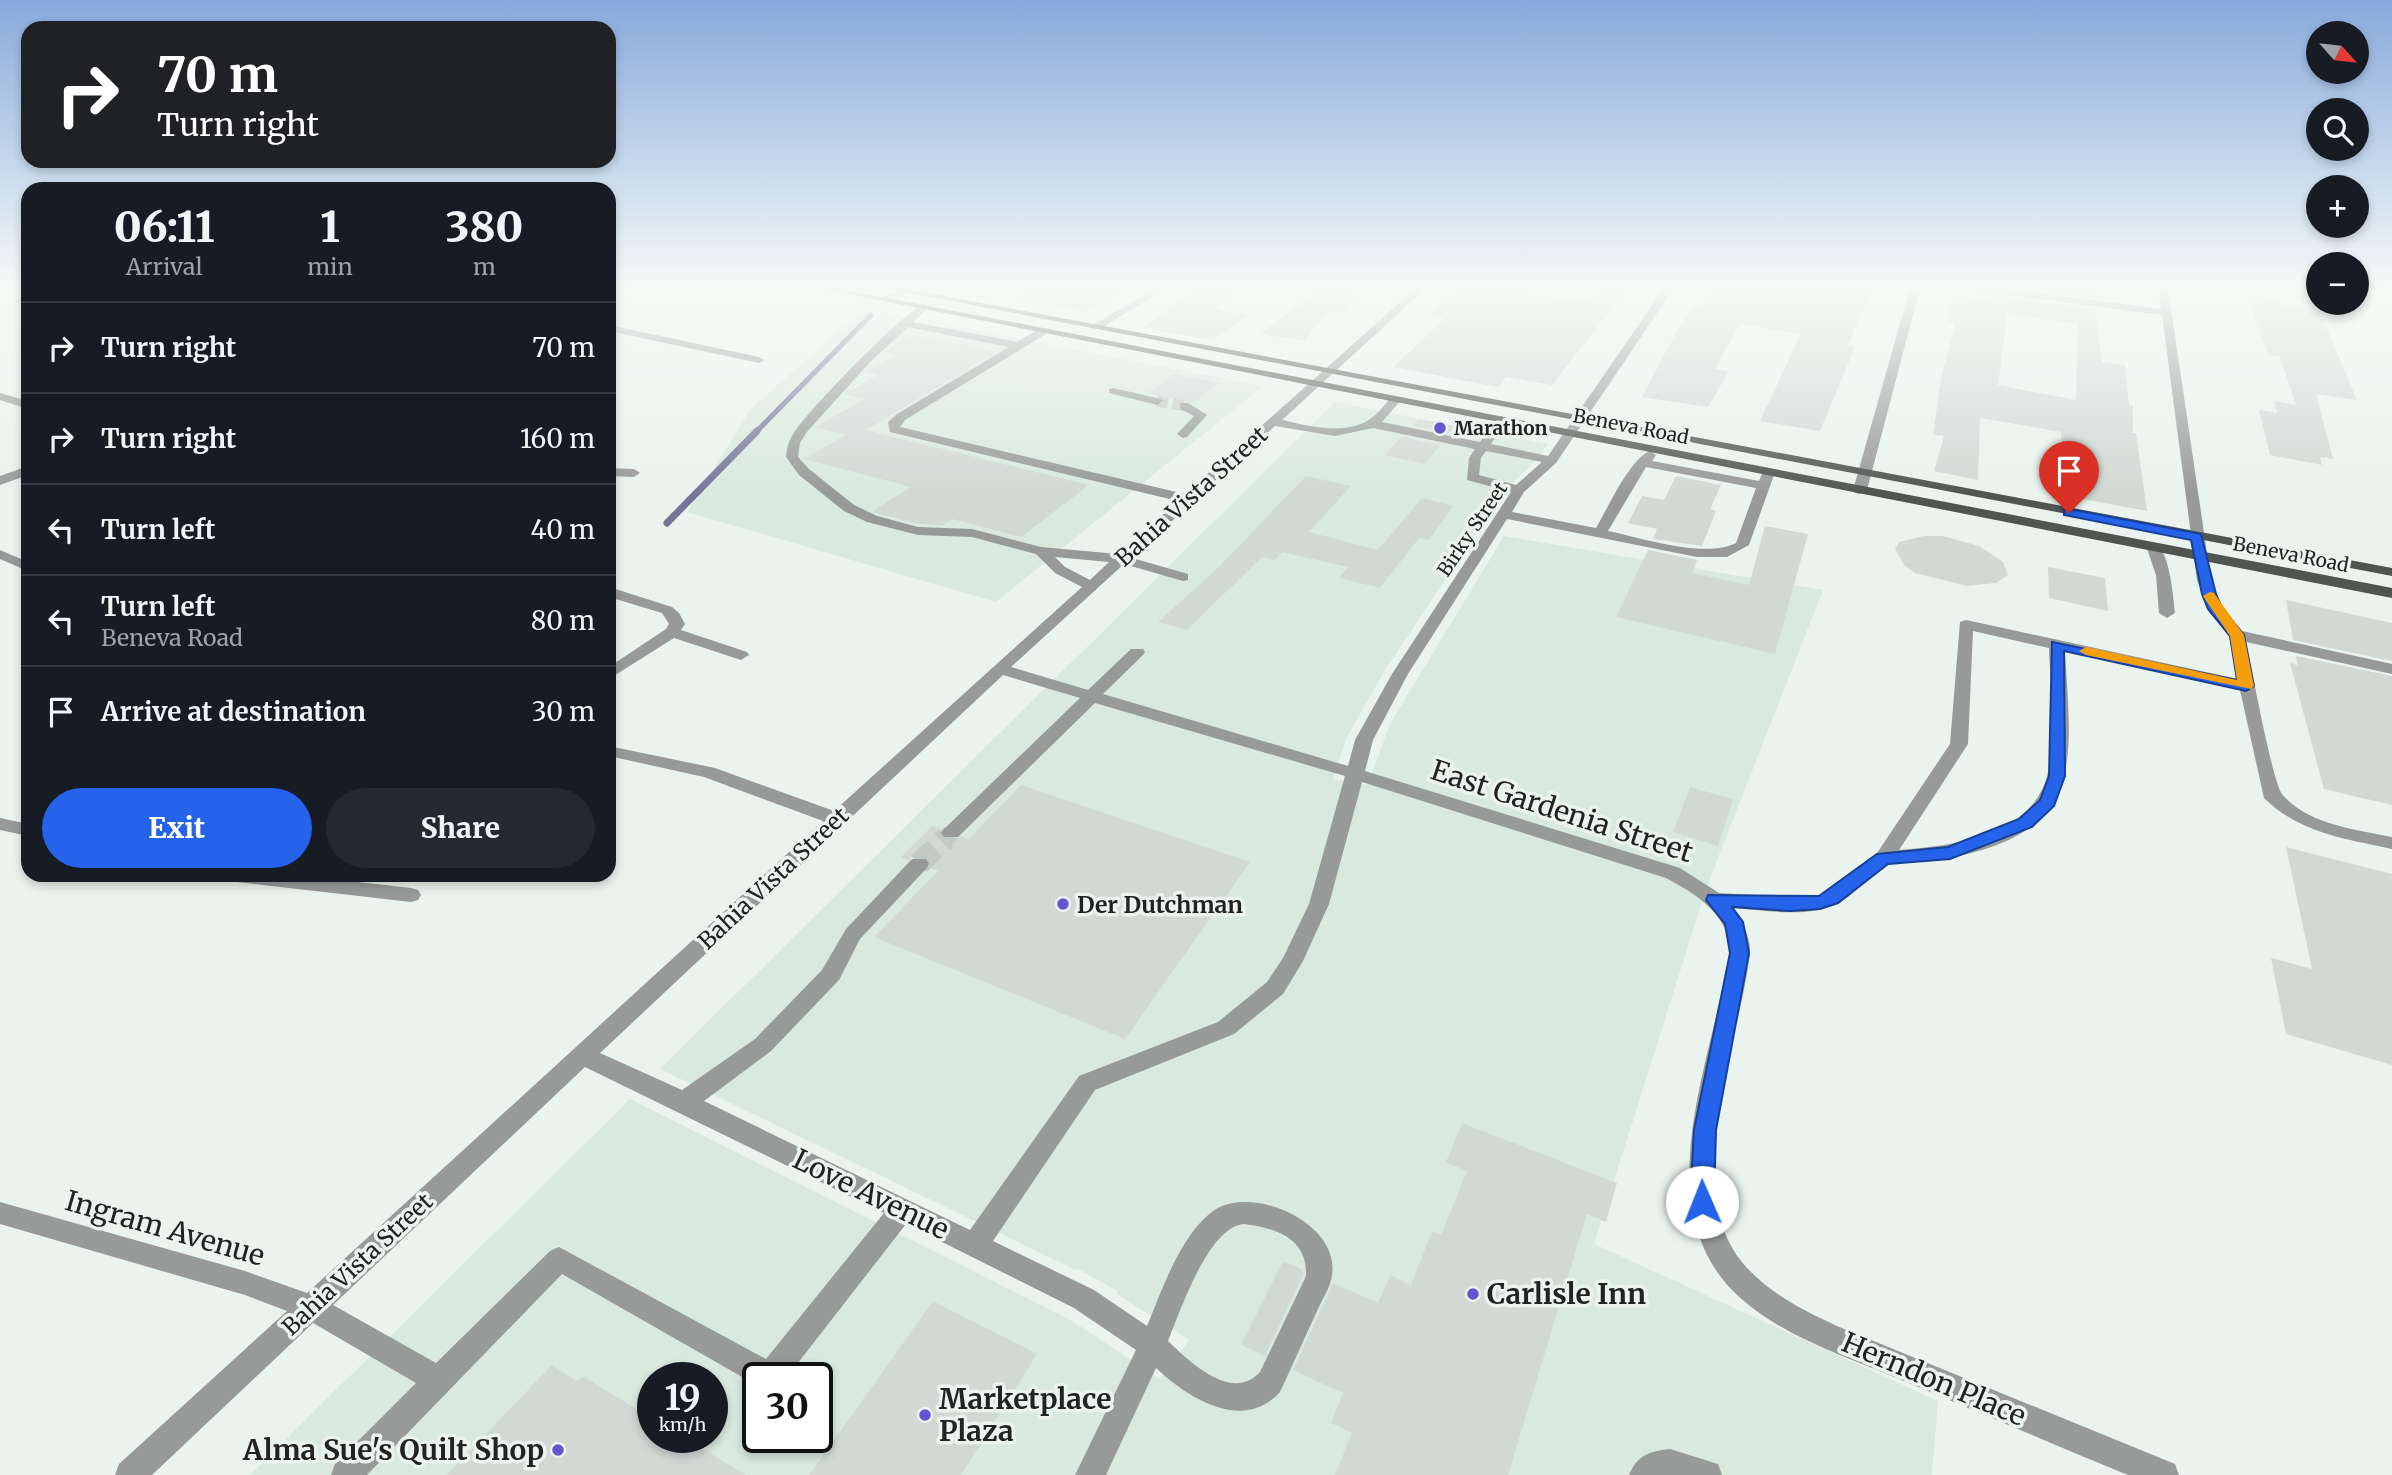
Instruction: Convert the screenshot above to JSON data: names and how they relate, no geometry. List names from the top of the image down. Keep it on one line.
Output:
{"streets":{"main road":["Beneva Road"],"street":["Bahia Vista Street","Birky Street","East Gardenia Street","Love Avenue","Ingram Avenue","Herndon Place"]},"crossings":[["Beneva Road","Bahia Vista Street"],["Beneva Road","Birky Street"],["Bahia Vista Street","East Gardenia Street"],["Bahia Vista Street","Love Avenue"],["Bahia Vista Street","Ingram Avenue"],["Birky Street","East Gardenia Street"],["Birky Street","Love Avenue"],["East Gardenia Street","Herndon Place"]],"places":["Marathon","Der Dutchman","Carlisle Inn","Marketplace Plaza","Alma Sue's Quilt Shop"],"north":"bottom right","page":{"map_buttons":["+","−"],"turn":["70 m","Turn right"],"eta":["06:11","Arrival","1","min","380","m"],"list":[{"name":"Turn right","value":"70 m"},{"name":"Turn right","value":"160 m"},{"name":"Turn left","value":"40 m"},{"name":"Turn left","note":"Beneva Road","value":"80 m"},{"name":"Arrive at destination","value":"30 m"}],"buttons":["Exit","Share"],"speed":"19 km/h","limit":"30"}}
